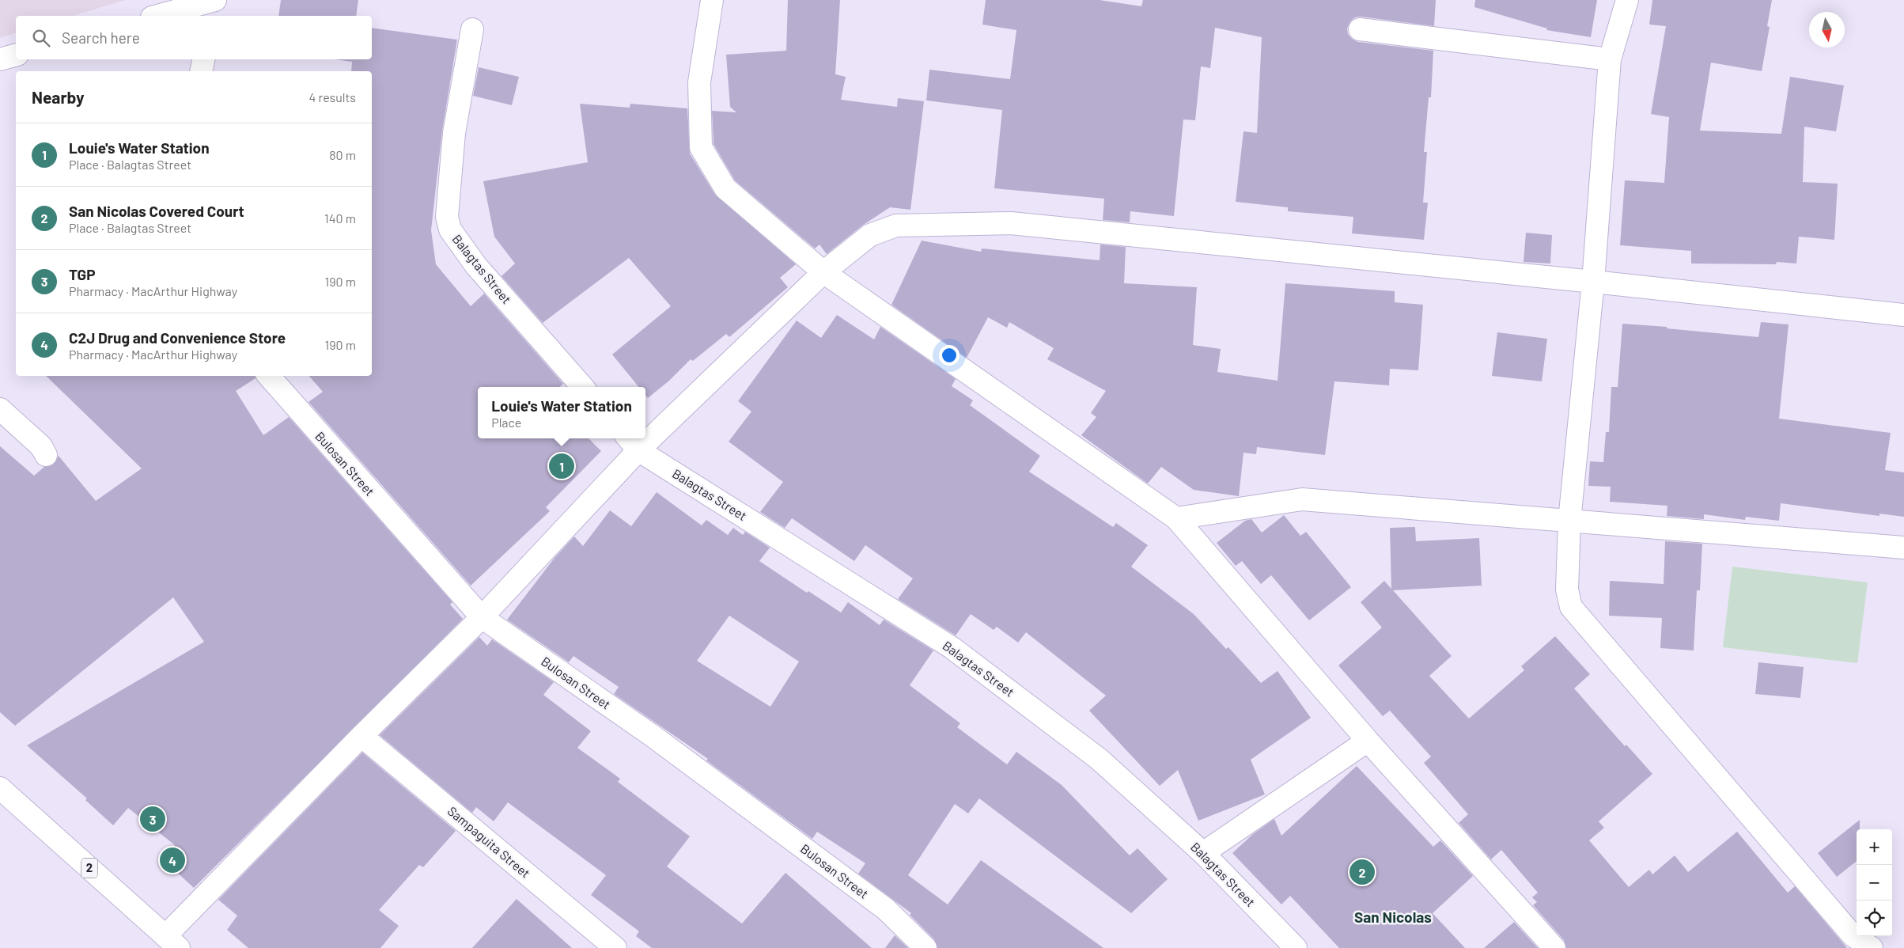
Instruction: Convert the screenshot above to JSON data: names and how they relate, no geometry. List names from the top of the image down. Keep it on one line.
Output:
{"streets":{"main road":["Balagtas Street","Bulosan Street","Sampaguita Street","2"]},"districts":["San Nicolas"],"north":"bottom","page":{"search":"Search here","heading":["Nearby","4 results"],"list":[{"mark":"1","name":"Louie's Water Station","note":"Place · Balagtas Street","value":"80 m"},{"mark":"2","name":"San Nicolas Covered Court","note":"Place · Balagtas Street","value":"140 m"},{"mark":"3","name":"TGP","note":"Pharmacy · MacArthur Highway","value":"190 m"},{"mark":"4","name":"C2J Drug and Convenience Store","note":"Pharmacy · MacArthur Highway","value":"190 m"}],"popup":["Louie's Water Station","Place"],"pins":["1","3","4","2"],"map_buttons":["+","−"]}}
